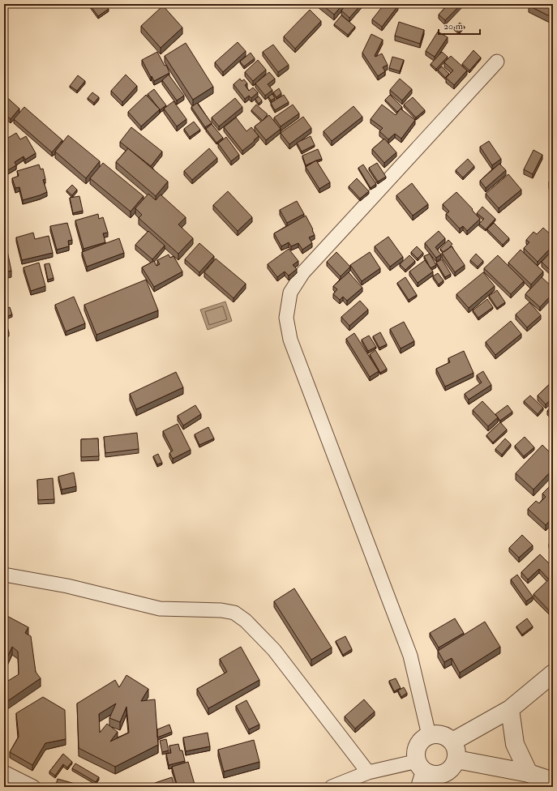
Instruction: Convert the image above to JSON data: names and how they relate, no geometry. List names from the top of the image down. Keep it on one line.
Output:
{"scale_bar":"20 m"}
